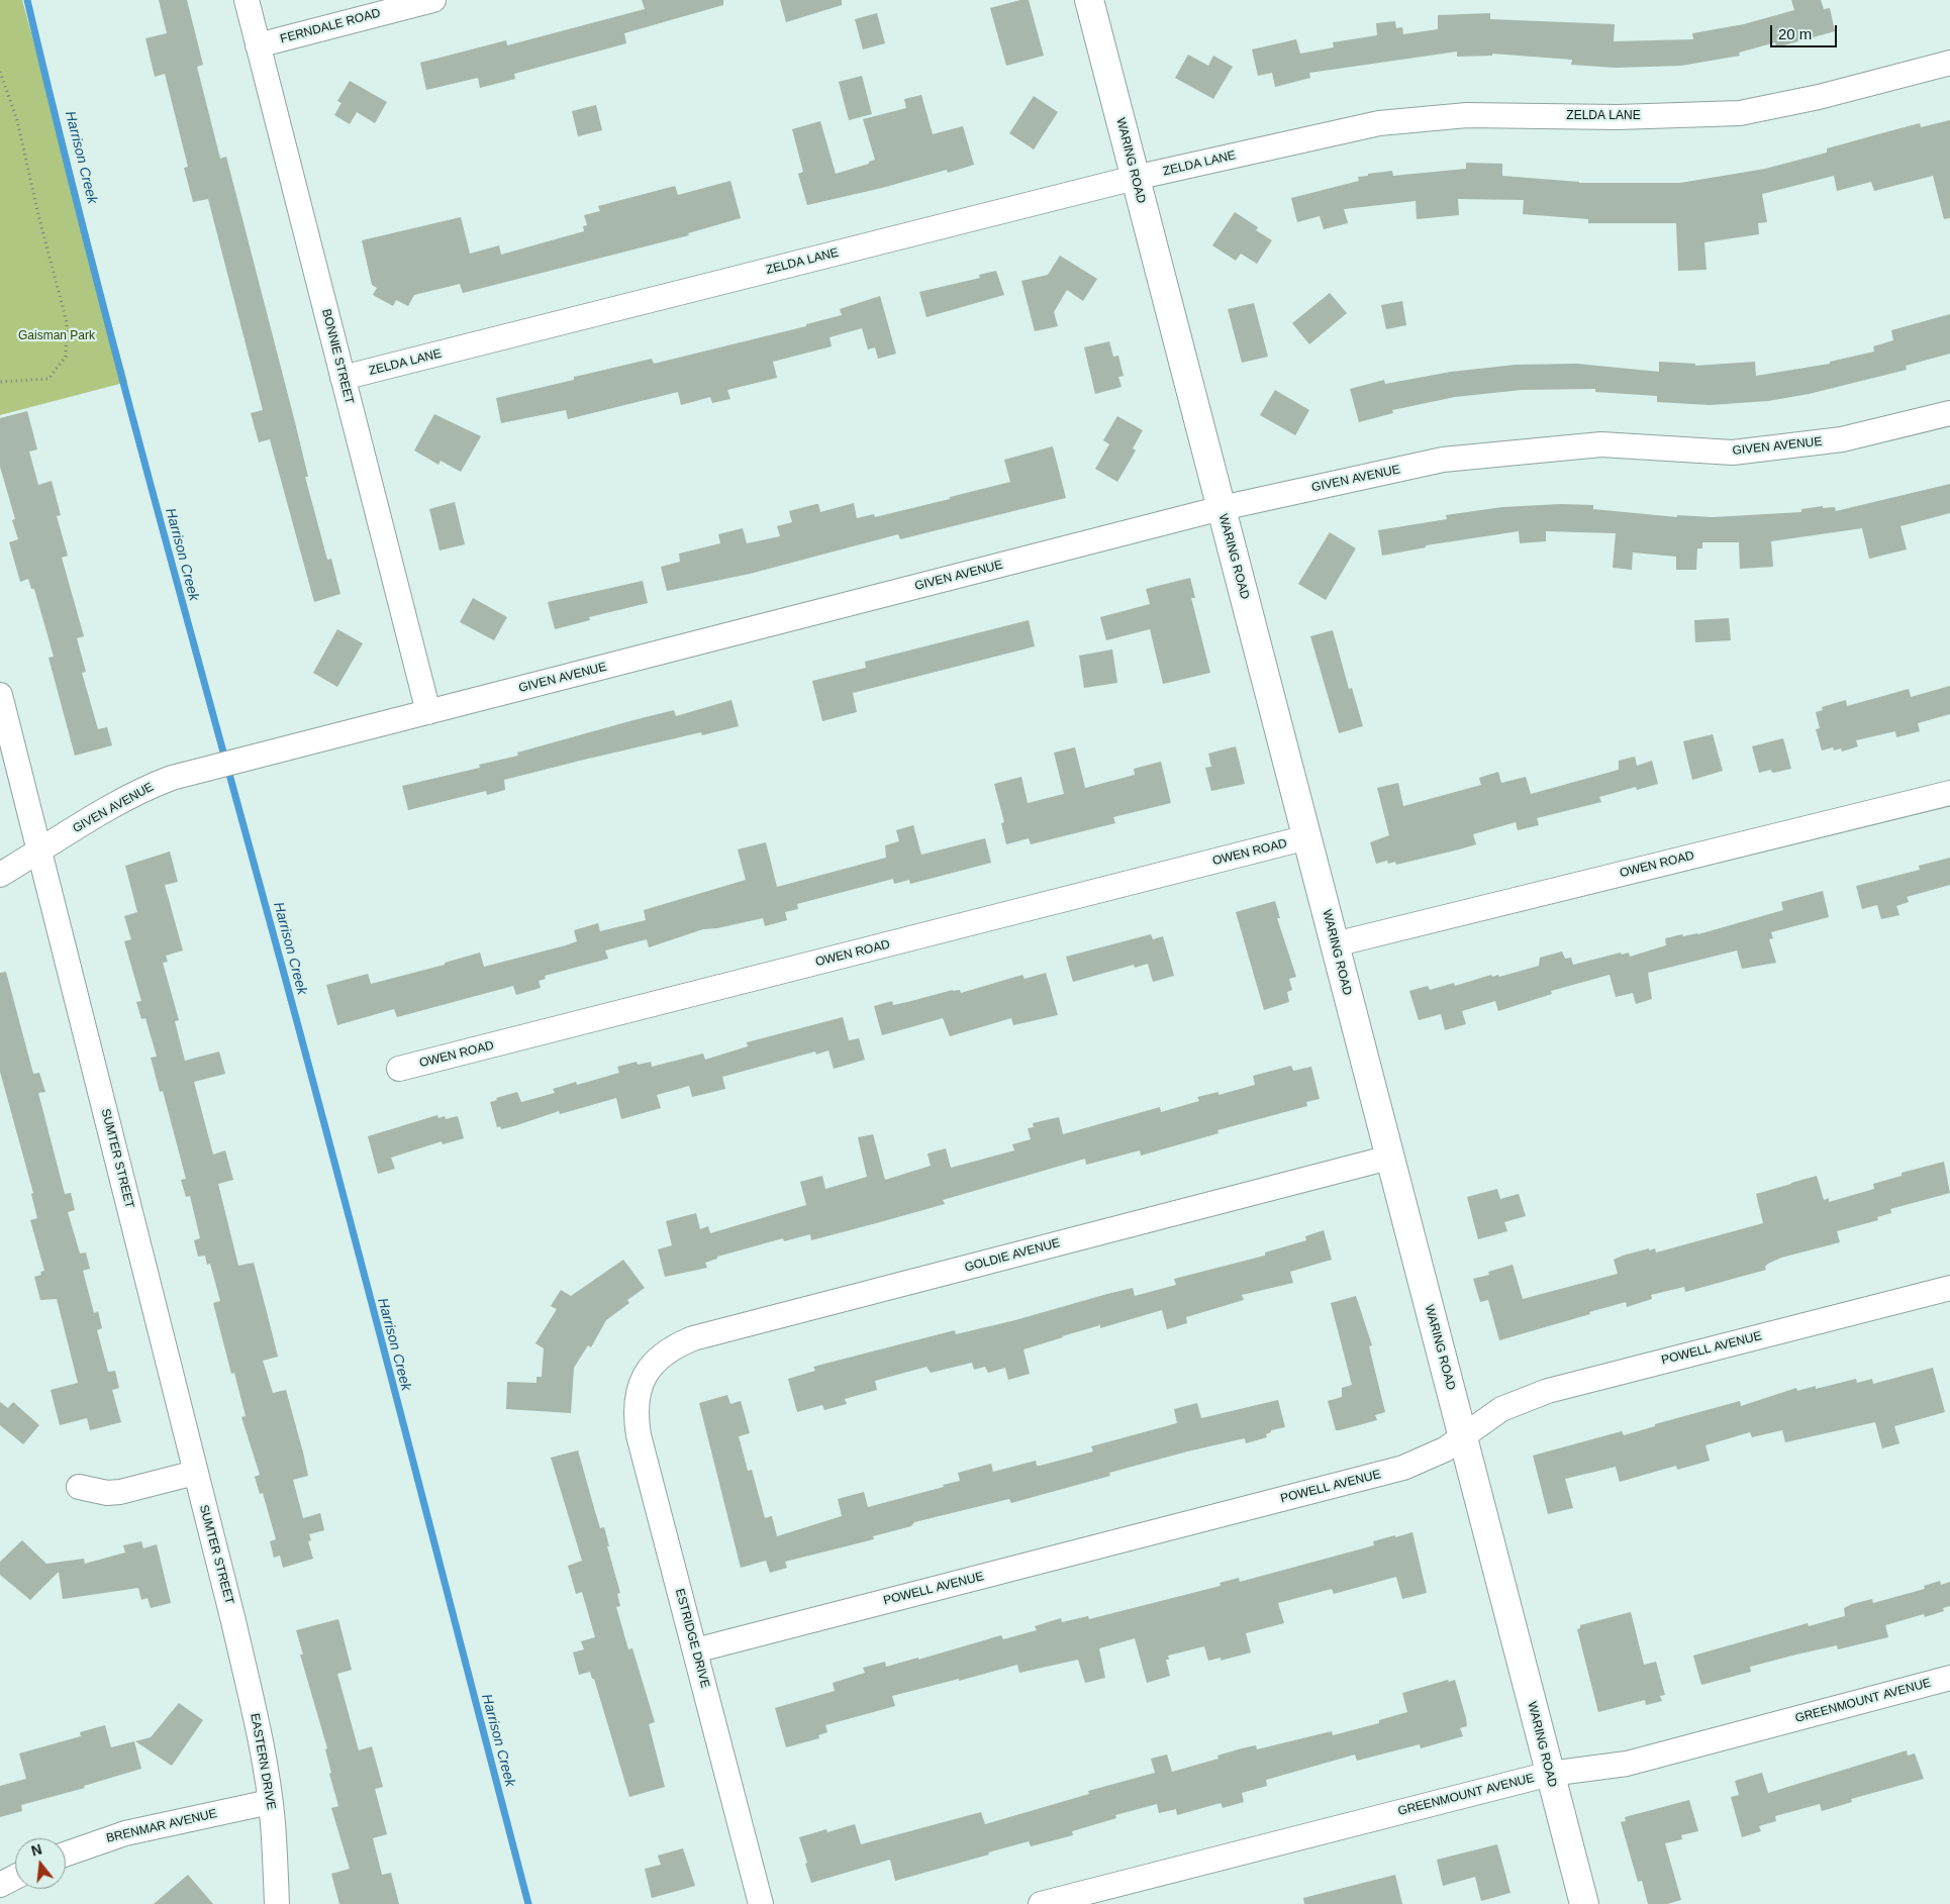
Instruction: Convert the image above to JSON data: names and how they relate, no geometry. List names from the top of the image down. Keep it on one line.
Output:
{"streets":{"street":["FERNDALE ROAD","ZELDA LANE","WARING ROAD","BONNIE STREET","GIVEN AVENUE","OWEN ROAD","SUMTER STREET","GOLDIE AVENUE","POWELL AVENUE","ESTRIDGE DRIVE","GREENMOUNT AVENUE","EASTERN DRIVE","BRENMAR AVENUE"]},"crossings":[["FERNDALE ROAD","BONNIE STREET"],["ZELDA LANE","WARING ROAD"],["ZELDA LANE","BONNIE STREET"],["WARING ROAD","GIVEN AVENUE"],["WARING ROAD","OWEN ROAD"],["WARING ROAD","GOLDIE AVENUE"],["WARING ROAD","POWELL AVENUE"],["WARING ROAD","GREENMOUNT AVENUE"],["BONNIE STREET","GIVEN AVENUE"],["GIVEN AVENUE","SUMTER STREET"],["SUMTER STREET","EASTERN DRIVE"],["GOLDIE AVENUE","ESTRIDGE DRIVE"],["POWELL AVENUE","ESTRIDGE DRIVE"],["EASTERN DRIVE","BRENMAR AVENUE"]],"water":["Harrison Creek"],"parks":["Gaisman Park"],"scale_bar":"20 m","north":"top"}
